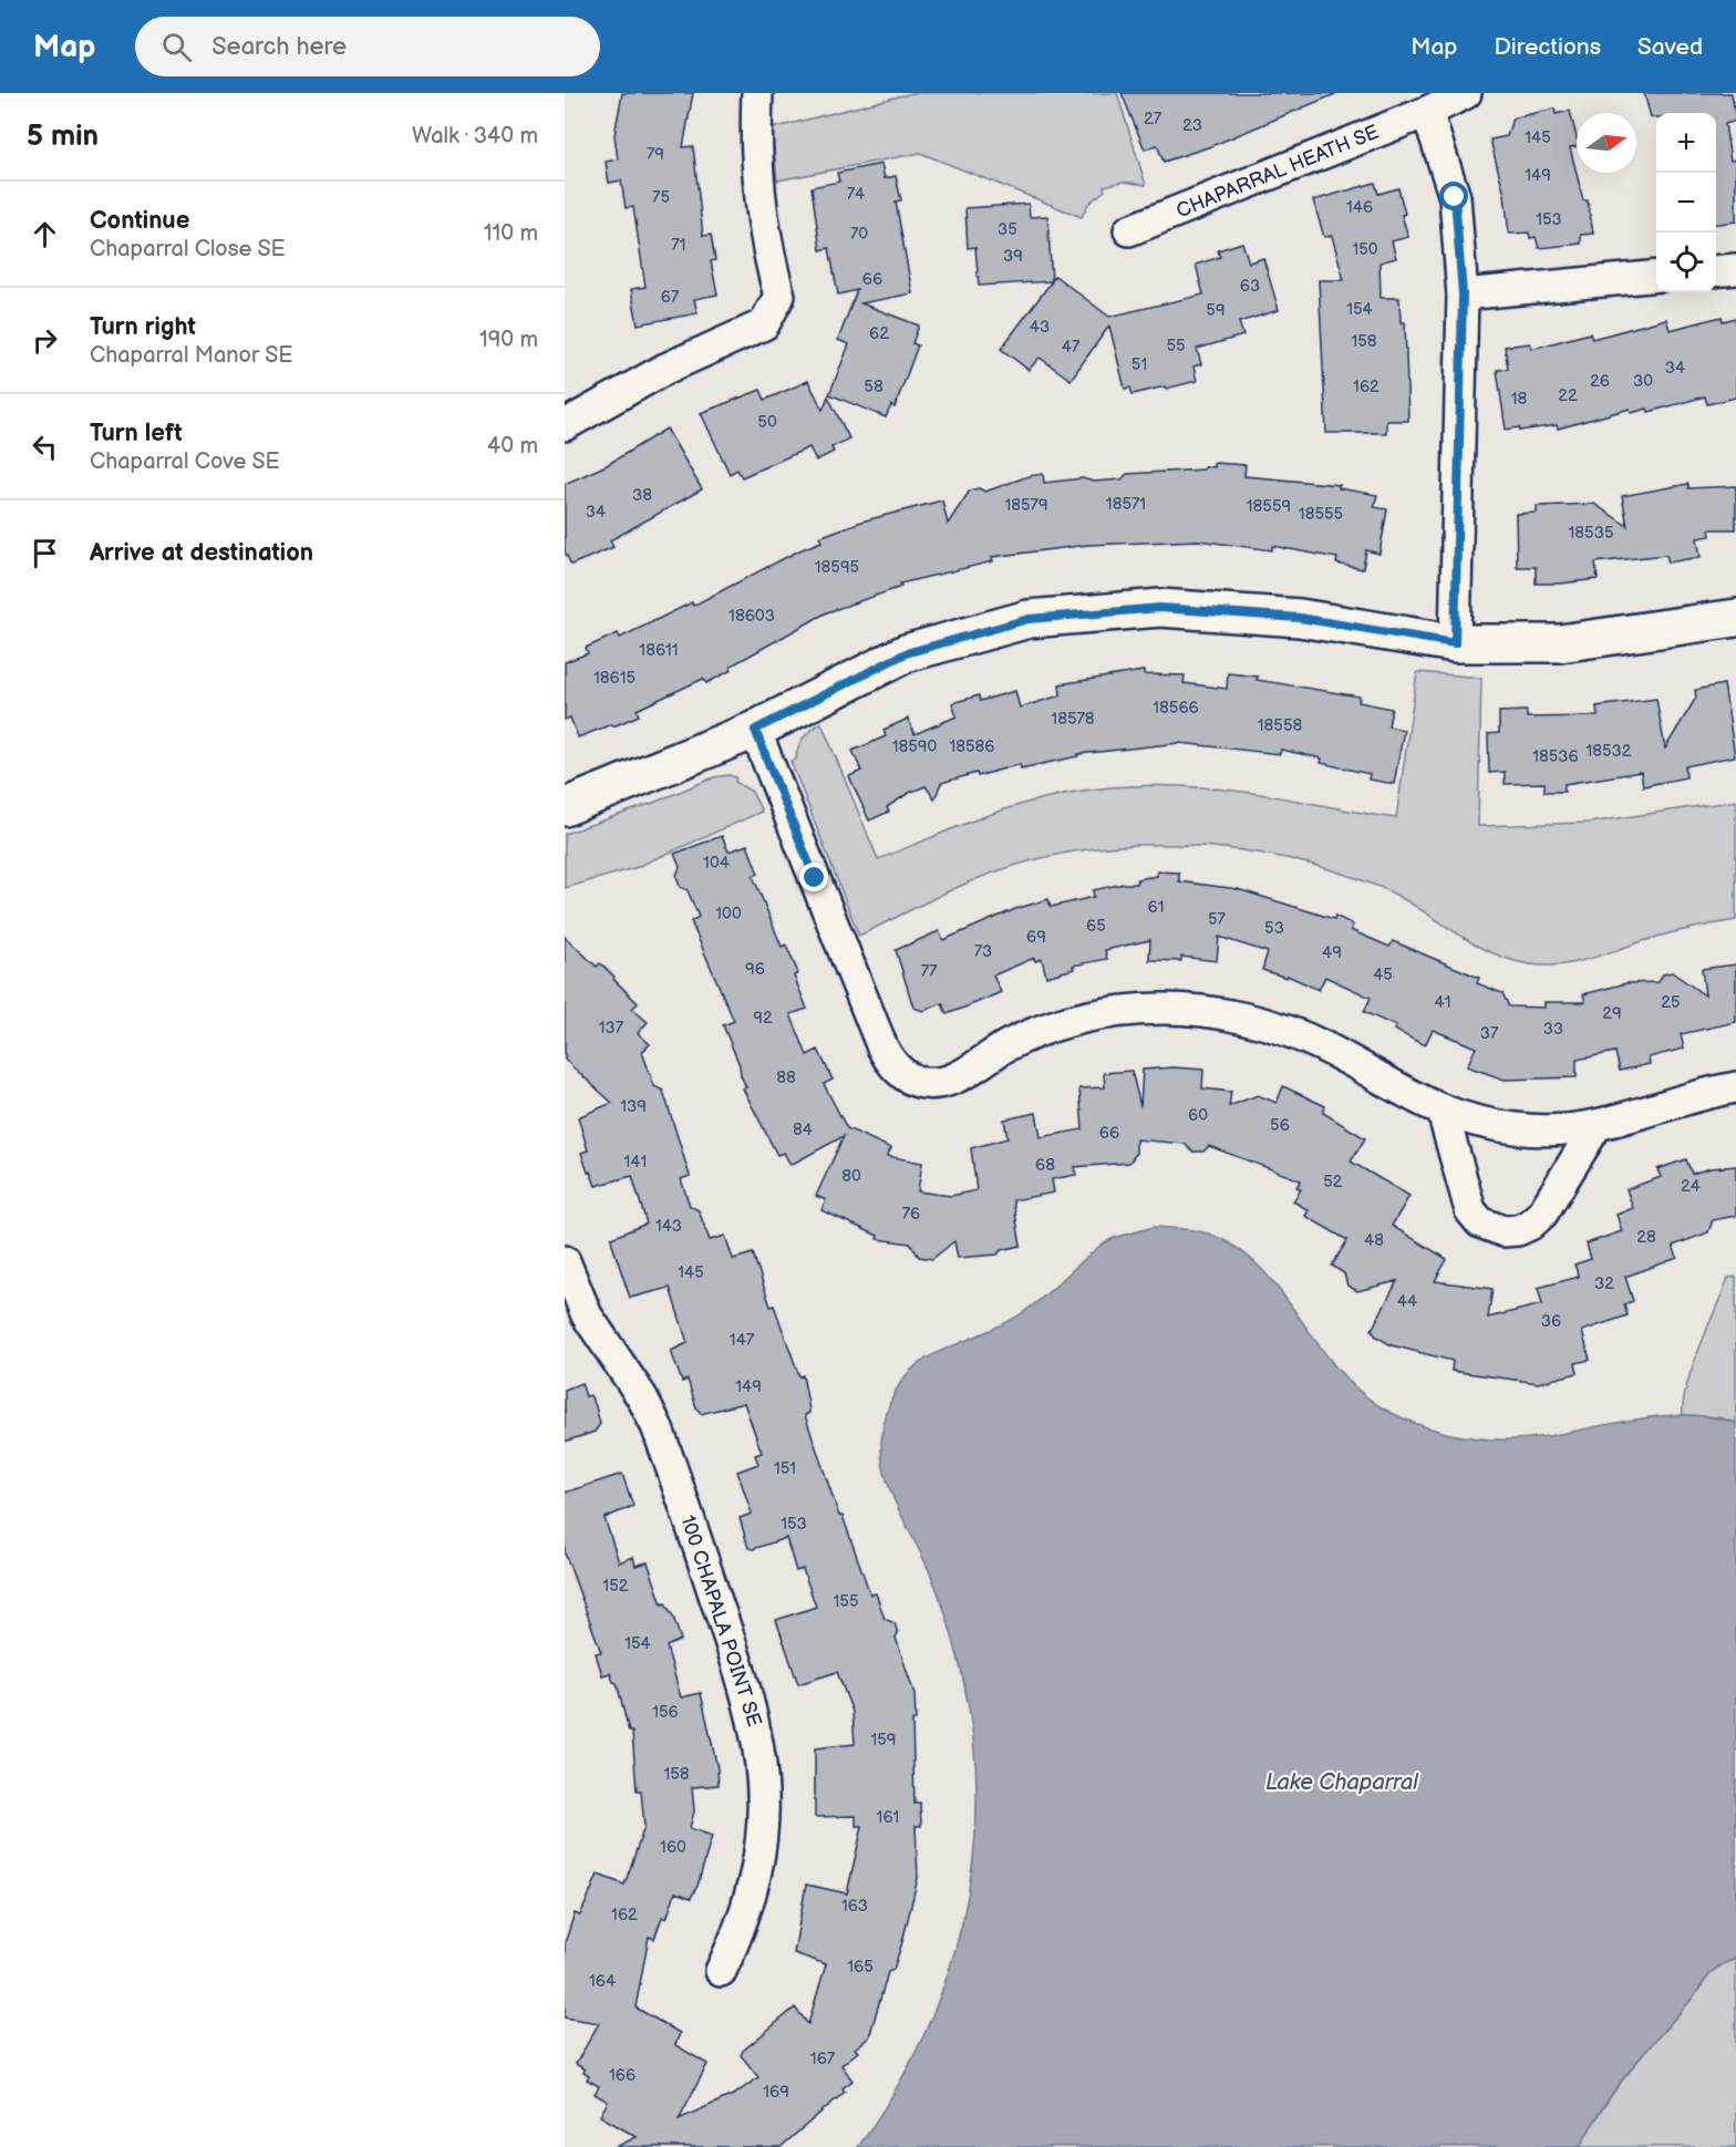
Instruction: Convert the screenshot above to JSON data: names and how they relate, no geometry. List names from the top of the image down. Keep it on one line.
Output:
{"streets":{"street":["CHAPARRAL HEATH SE","100 CHAPALA POINT SE"]},"water":["Lake Chaparral"],"house_numbers":["27","23","145","79","149","74","75","146","153","35","70","71","150","39","66","63","67","154","59","43","62","158","55","47","51","34","26","30","58","162","22","18","50","38","18571","18579","18559","34","18555","18535","18595","18603","18611","18615","18566","18578","18558","18590","18586","18532","18536","104","61","100","57","65","53","69","73","49","96","77","45","41","25","29","92","137","33","37","88","139","60","56","84","66","141","68","80","52","24","76","143","28","48","145","32","44","36","147","149","151","153","152","155","154","156","159","158","161","160","163","162","165","164","167","166","169"],"north":"right","page":{"header":"Map","search":"Search here","nav":["Map","Directions","Saved"],"heading":["5 min","Walk · 340 m"],"map_buttons":["+","−"],"list":[["Continue","Chaparral Close SE","110 m"],["Turn right","Chaparral Manor SE","190 m"],["Turn left","Chaparral Cove SE","40 m"],"Arrive at destination"]}}
